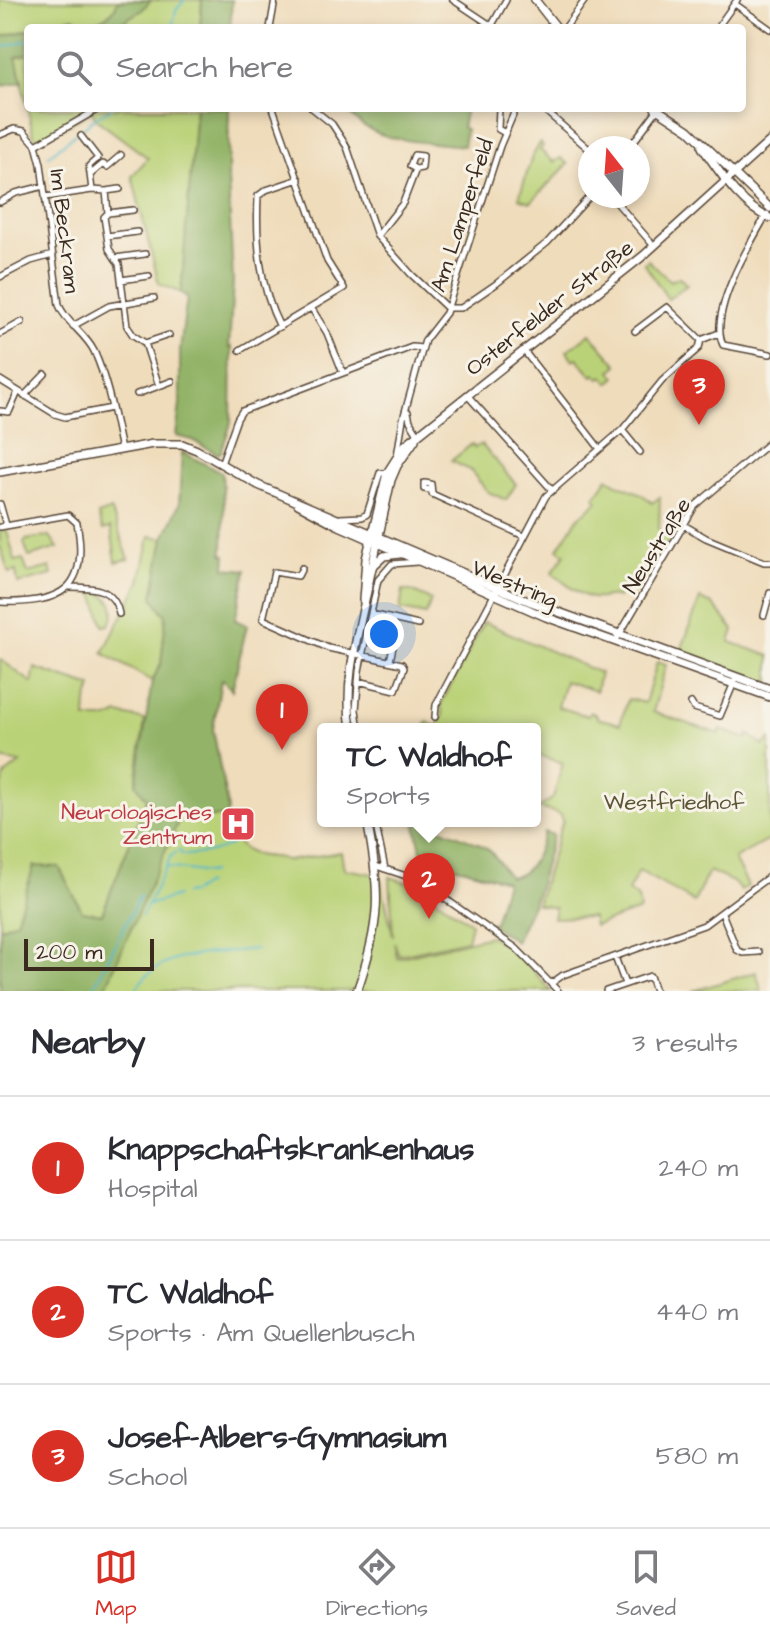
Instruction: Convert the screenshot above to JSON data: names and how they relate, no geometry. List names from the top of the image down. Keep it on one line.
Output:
{"streets":{"main road":["Osterfelder Straße","Westring"],"street":["Am Lamperfeld","Im Beckram","Neustraße"]},"crossings":[["Im Beckram","Westring"],["Osterfelder Straße","Westring"],["Neustraße","Westring"]],"parks":["Westfriedhof"],"places":{"hospital":["Neurologisches Zentrum"]},"scale_bar":"200 m","north":"top","page":{"search":"Search here","pins":["3","1","2"],"popup":["TC Waldhof","Sports"],"scale":"200 m","heading":["Nearby","3 results"],"list":[{"mark":"1","name":"Knappschaftskrankenhaus","note":"Hospital","value":"240 m"},{"mark":"2","name":"TC Waldhof","note":"Sports · Am Quellenbusch","value":"440 m"},{"mark":"3","name":"Josef-Albers-Gymnasium","note":"School","value":"580 m"}],"nav":["Map","Directions","Saved"]}}
